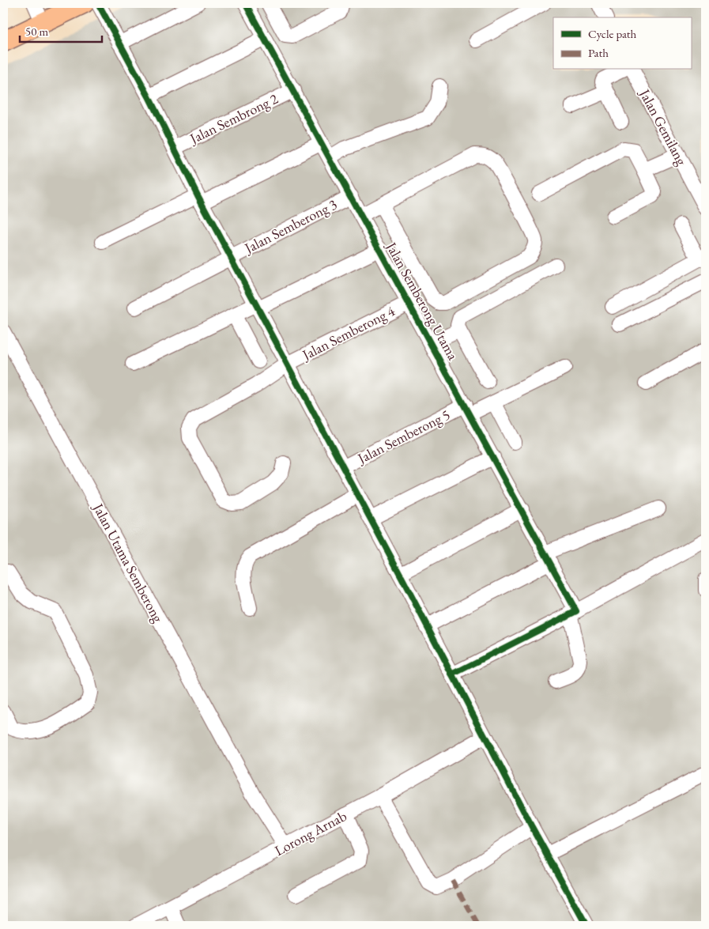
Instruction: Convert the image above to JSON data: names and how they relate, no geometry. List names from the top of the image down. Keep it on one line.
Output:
{"streets":{"street":["Jalan Sembrong 2","Jalan Gemilang","Jalan Semberong 3","Jalan Semberong Utama","Jalan Semberong 4","Jalan Semberong 5","Jalan Utama Semberong","Lorong Arnab"]},"crossings":[["Jalan Sembrong 2","Jalan Semberong Utama"],["Jalan Semberong 3","Jalan Semberong Utama"],["Jalan Semberong Utama","Jalan Semberong 4"],["Jalan Semberong Utama","Jalan Semberong 5"],["Jalan Utama Semberong","Lorong Arnab"]],"legend":["Cycle path","Path"],"scale_bar":"50 m"}
